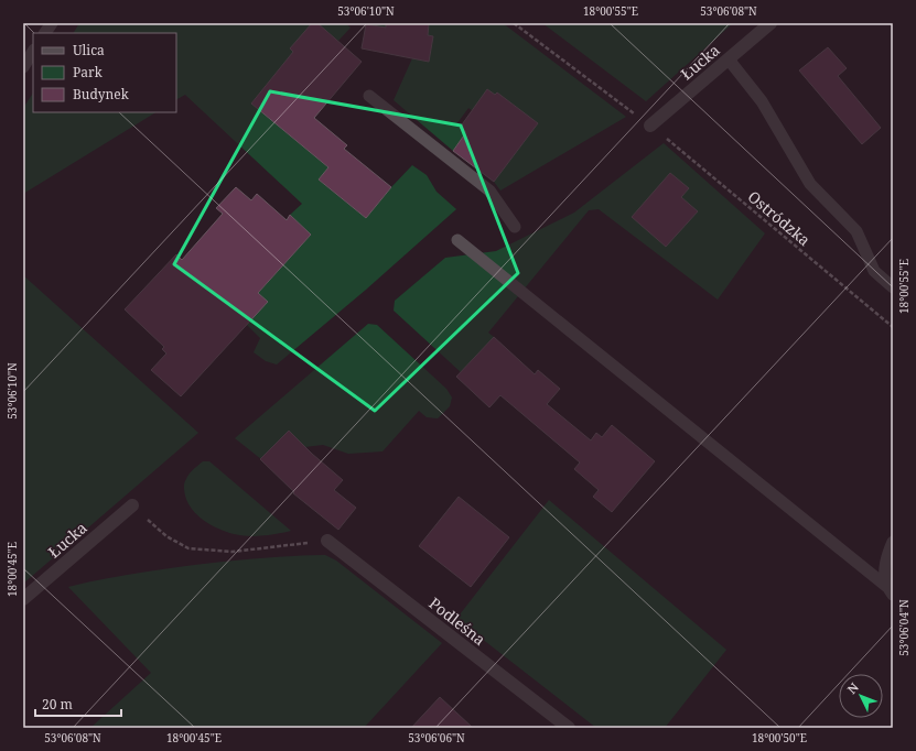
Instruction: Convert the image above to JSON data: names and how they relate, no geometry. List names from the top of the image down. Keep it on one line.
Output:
{"streets":{"street":["Łucka","Podleśna"],"path":["Ostródzka"]},"crossings":[["Łucka","Ostródzka"]],"legend":["Ulica","Park","Budynek"],"scale_bar":"20 m","north":"top left","coordinates":["53°06'10\"N","18°00'55\"E","53°06'08\"N","18°00'45\"E","53°06'04\"N","53°06'06\"N","18°00'50\"E"]}
